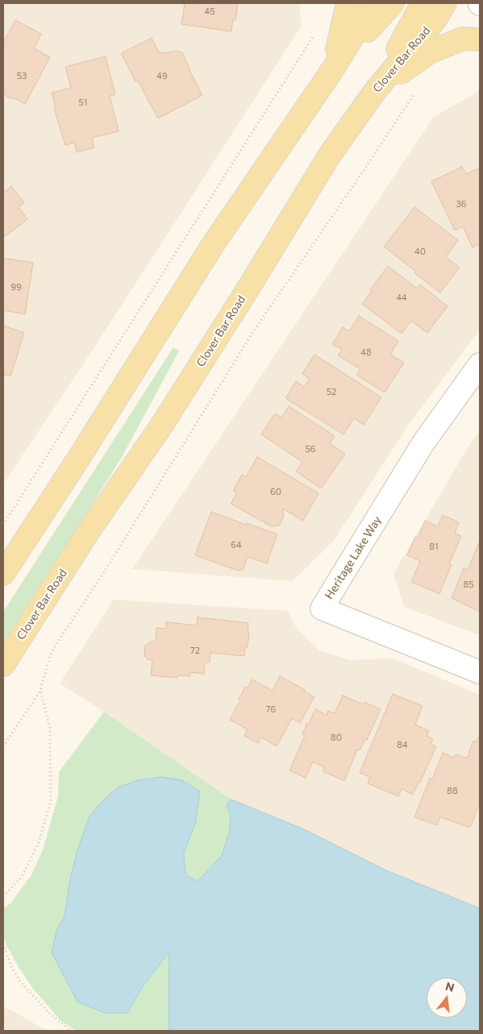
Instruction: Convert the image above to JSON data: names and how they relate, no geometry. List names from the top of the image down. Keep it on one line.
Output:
{"streets":{"main road":["Clover Bar Road"],"street":["Heritage Lake Way"]},"house_numbers":["45","53","49","51","36","40","99","44","48","52","56","60","64","81","85","72","76","80","84","88"],"north":"top"}
